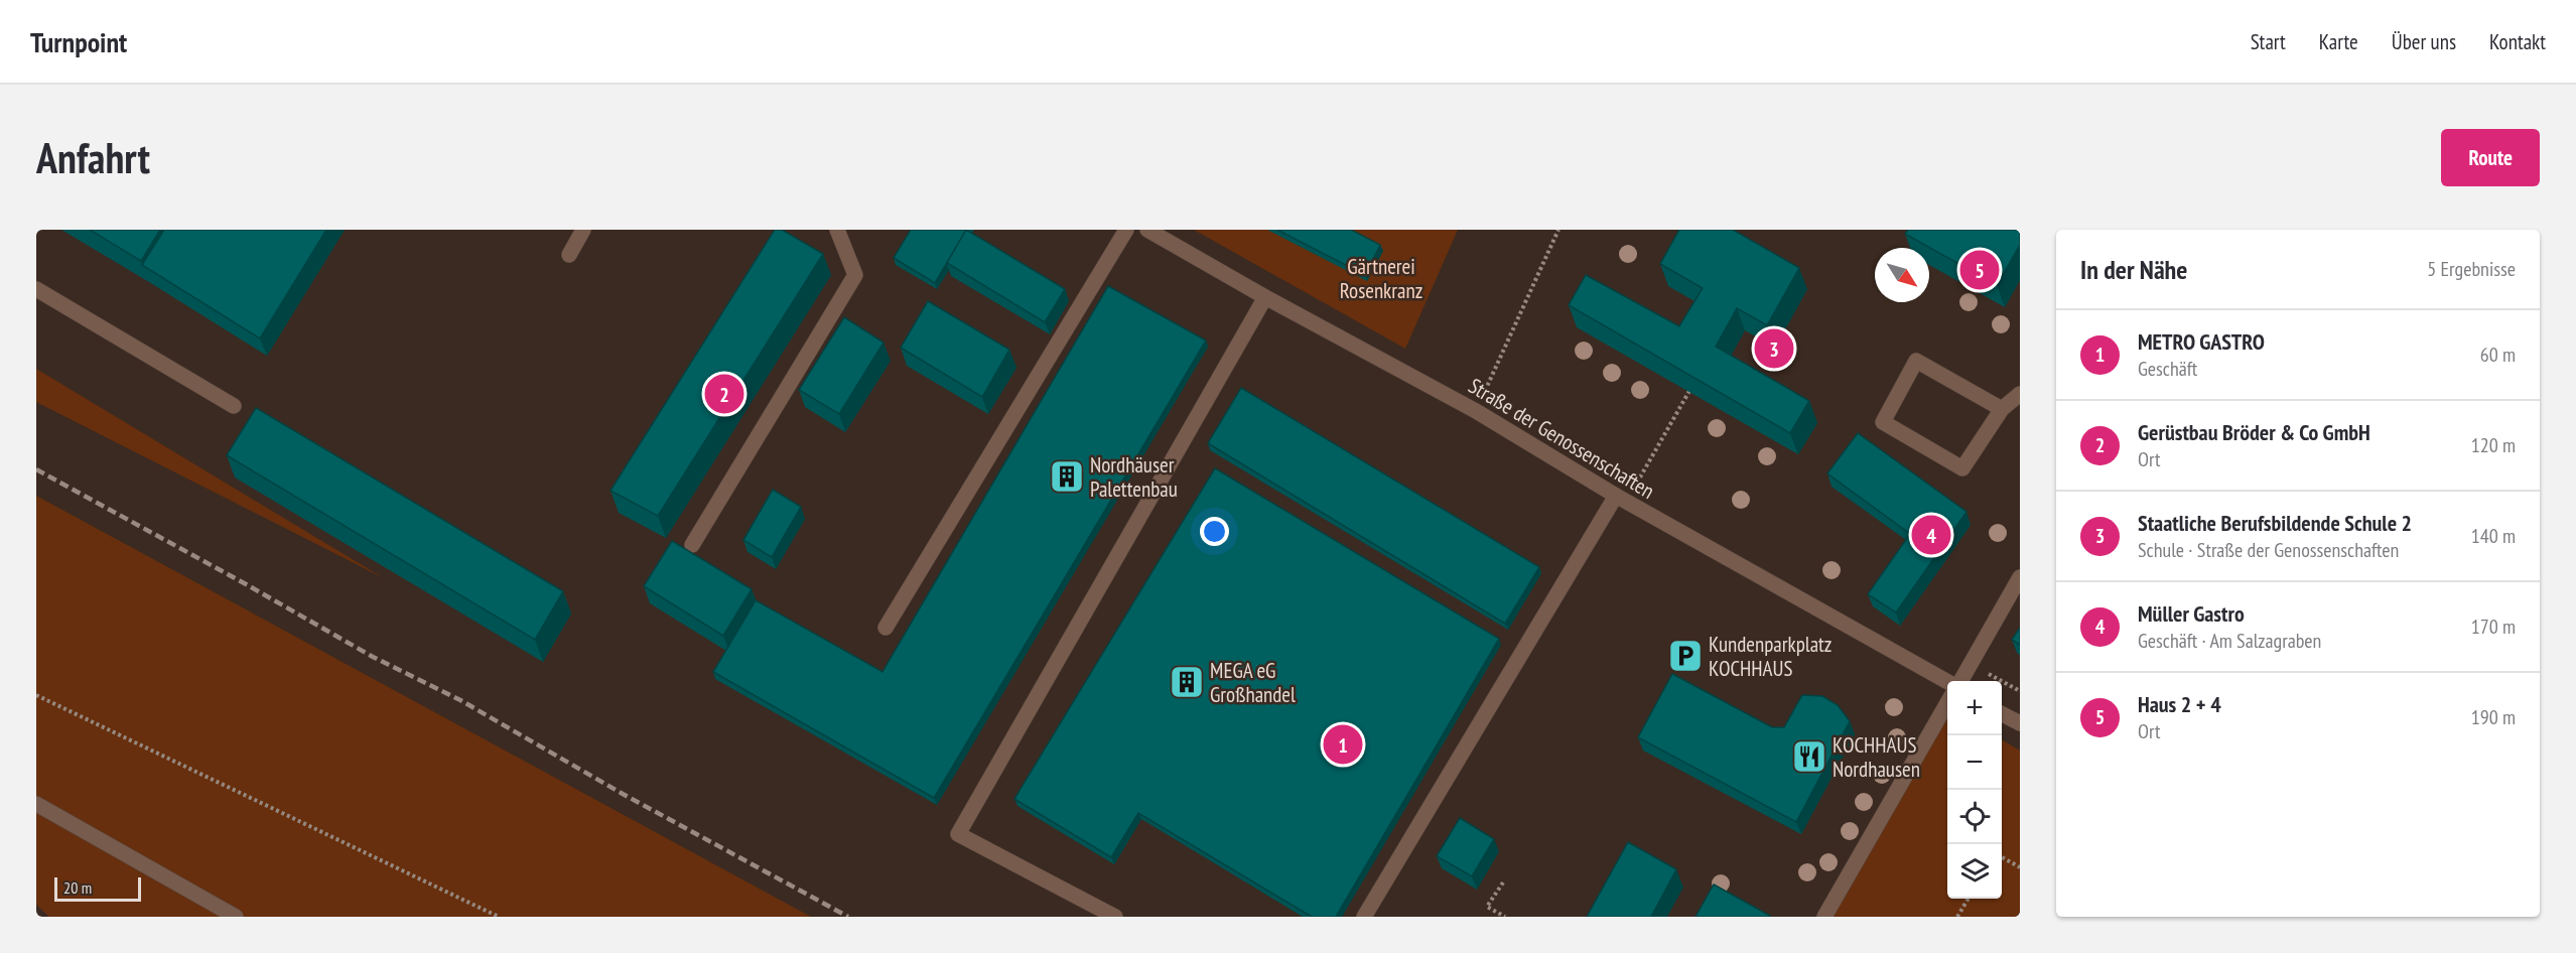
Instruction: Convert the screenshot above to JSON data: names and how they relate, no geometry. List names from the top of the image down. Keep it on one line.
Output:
{"streets":{"street":["Straße der Genossenschaften"]},"parks":["Gärtnerei Rosenkranz"],"places":{"building":["Nordhäuser Palettenbau","MEGA eG Großhandel"],"parking":["Kundenparkplatz KOCHHAUS"],"restaurant":["KOCHHAUS Nordhausen"]},"scale_bar":"20 m","north":"bottom right","page":{"header":"Turnpoint","nav":["Start","Karte","Über uns","Kontakt"],"buttons":"Route","title":"Anfahrt","heading":["In der Nähe","5 Ergebnisse"],"pins":["5","3","2","4","1"],"list":[{"mark":"1","name":"METRO GASTRO","note":"Geschäft","value":"60 m"},{"mark":"2","name":"Gerüstbau Bröder & Co GmbH","note":"Ort","value":"120 m"},{"mark":"3","name":"Staatliche Berufsbildende Schule 2","note":"Schule · Straße der Genossenschaften","value":"140 m"},{"mark":"4","name":"Müller Gastro","note":"Geschäft · Am Salzagraben","value":"170 m"},{"mark":"5","name":"Haus 2 + 4","note":"Ort","value":"190 m"}],"map_buttons":["+","−"],"scale":"20 m"}}
